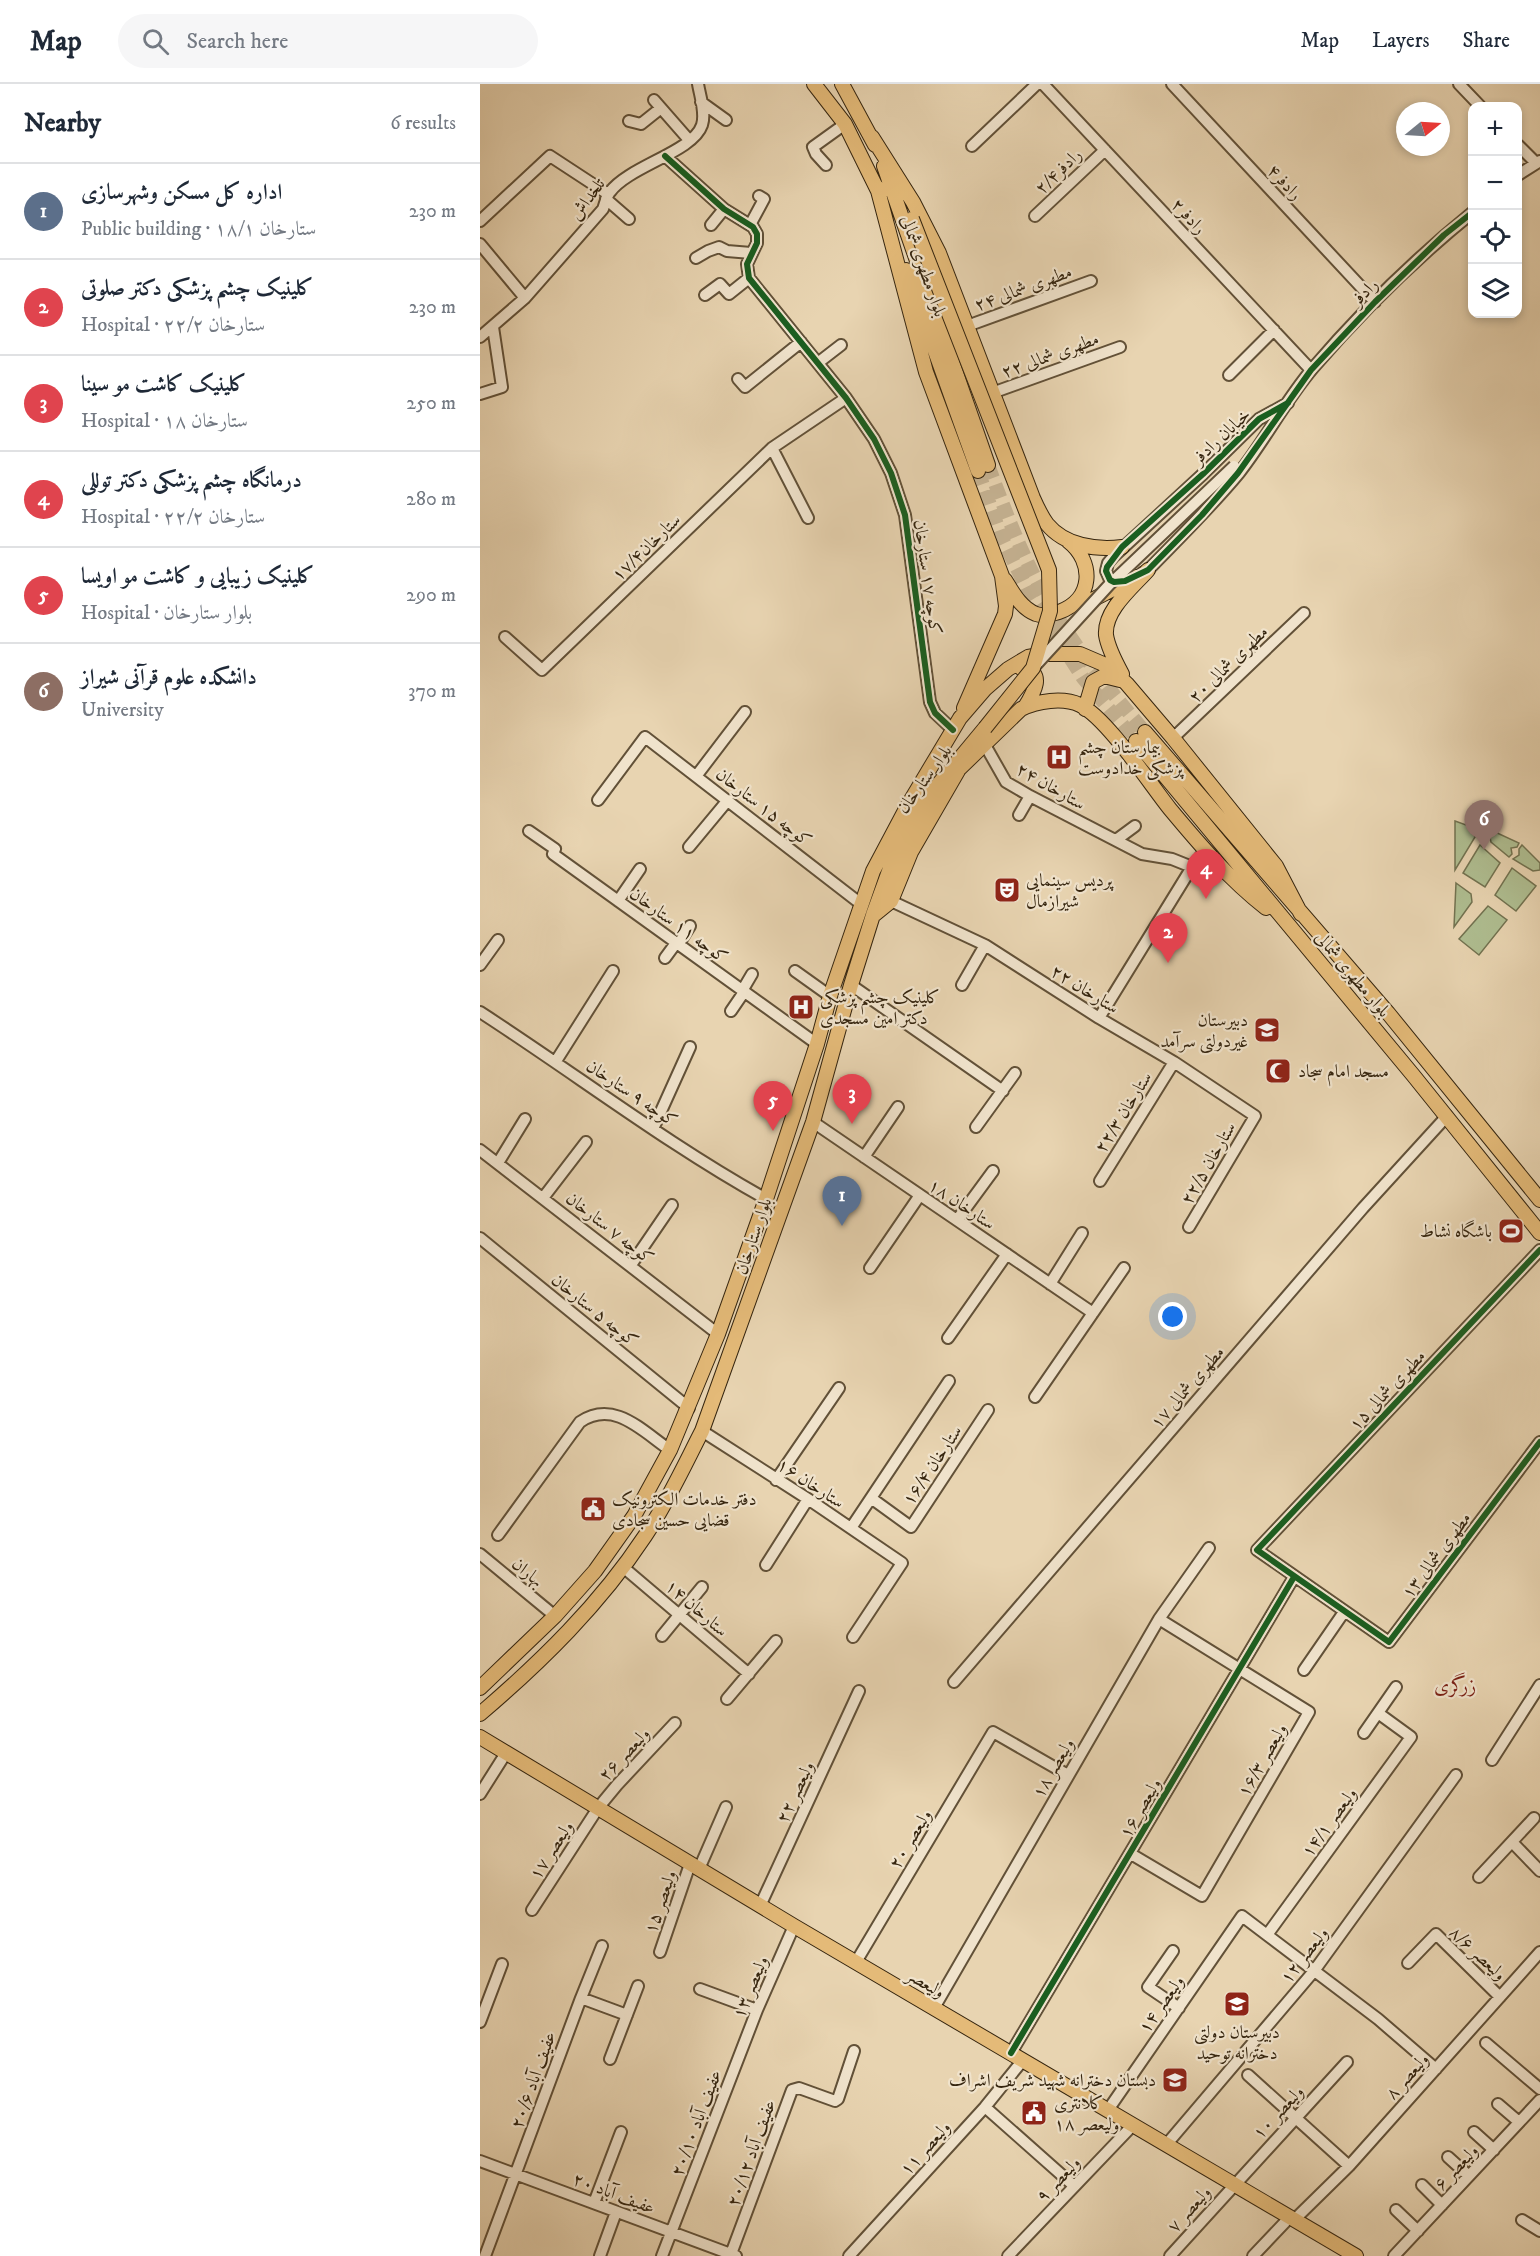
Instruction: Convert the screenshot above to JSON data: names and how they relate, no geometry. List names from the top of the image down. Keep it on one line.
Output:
{"streets":{"main road":["بلوار مطهرى شمالى","بلوار ستارخان","ولیعصر"],"street":["رادفر۲/۴","رادفر۴","تلخداش","رادفر۲","مطهرى شمالى ۲۴","رادفر","مطهرى شمالى ۲۲","خیابان رادفر","ستارخان۱۷/۴","کوچه ۱۷ ستارخان","۲۰ مطهری شمالی","۲۴ ستارخان","کوچه ۱۵ ستارخان","کوچه ۱۱ ستارخان","۲۲ ستارخان","کوچه ۹ ستارخان","۲۲/۳ ستارخان","۲۲/۵ ستارخان","۱۸ ستارخان","کوچه ۷ ستارخان","کوچه ۵ ستارخان","۱۷ مطهری شمالی","۱۵ مطهری شمالی","۱۶/۴ ستارخان","۱۶ ستارخان","۱۳ مطهری شمالی","بهاران","۱۴ ستارخان","۲۶ ولیعصر","۱۶/۳ ولیعصر","۱۸ ولیعصر","۲۲ ولیعصر","۱۶ ولیعصر","۱۴/۱ ولیعصر","۲۰ ولیعصر","۱۷ ولیعصر","۱۵ ولیعصر","۸/۶ ولیعصر","۱۲ ولیعصر","۱۳ ولیعصر","۱۴ ولیعصر","۸ ولیعصر","عفیف آباد ۲۰/۶","۱۰ ولیعصر","عفیف آباد ۲۰/۱۰","۱۱ ولیعصر","عفیف آباد ۲۰/۱۲","۶ ولیعصر","۹ ولیعصر","عفیف آباد ۲۰","۷ ولیعصر"]},"crossings":[["رادفر۲/۴","رادفر۲"],["رادفر۴","رادفر"],["رادفر۲","رادفر"],["بلوار مطهرى شمالى","۱۷ مطهری شمالی"],["رادفر","خیابان رادفر"],["ستارخان۱۷/۴","کوچه ۱۷ ستارخان"],["کوچه ۱۷ ستارخان","بلوار ستارخان"],["بلوار ستارخان","کوچه ۱۵ ستارخان"],["بلوار ستارخان","کوچه ۱۱ ستارخان"],["بلوار ستارخان","کوچه ۹ ستارخان"],["بلوار ستارخان","۱۸ ستارخان"],["بلوار ستارخان","کوچه ۷ ستارخان"],["بلوار ستارخان","کوچه ۵ ستارخان"],["بلوار ستارخان","۱۶ ستارخان"],["بلوار ستارخان","بهاران"],["بلوار ستارخان","۱۴ ستارخان"],["۲۲ ستارخان","۲۲/۳ ستارخان"],["۲۲ ستارخان","۲۲/۵ ستارخان"],["۱۵ مطهری شمالی","۱۶ ولیعصر"],["۱۶/۴ ستارخان","۱۶ ستارخان"],["۲۶ ولیعصر","۱۷ ولیعصر"],["۲۶ ولیعصر","ولیعصر"],["۱۶/۳ ولیعصر","۱۶ ولیعصر"],["۱۸ ولیعصر","۲۰ ولیعصر"],["۱۸ ولیعصر","ولیعصر"],["۲۲ ولیعصر","ولیعصر"],["۱۶ ولیعصر","ولیعصر"],["۱۶ ولیعصر","۱۱ ولیعصر"],["۱۴/۱ ولیعصر","۱۴ ولیعصر"],["۲۰ ولیعصر","ولیعصر"],["۱۷ ولیعصر","ولیعصر"],["۱۵ ولیعصر","ولیعصر"],["۸/۶ ولیعصر","۸ ولیعصر"],["۱۲ ولیعصر","ولیعصر"],["ولیعصر","۱۳ ولیعصر"],["ولیعصر","۱۴ ولیعصر"],["ولیعصر","۸ ولیعصر"],["ولیعصر","۱۰ ولیعصر"],["ولیعصر","۱۱ ولیعصر"],["ولیعصر","۹ ولیعصر"],["ولیعصر","۷ ولیعصر"],["۱۳ ولیعصر","عفیف آباد ۲۰/۱۰"],["عفیف آباد ۲۰/۶","عفیف آباد ۲۰"],["۱۰ ولیعصر","۷ ولیعصر"],["عفیف آباد ۲۰/۱۰","عفیف آباد ۲۰"],["عفیف آباد ۲۰/۱۲","عفیف آباد ۲۰"]],"districts":["زرگری"],"places":{"hospital":["بیمارستان چشم پزشکی خدادوست","کلینیک چشم پزشکی دکتر امین مسجدی"],"theatre":["پردیس سینمایی شیرازمال"],"school or university":["دبیرستان غیردولتی سرآمد","دبیرستان دولتی دخترانه توحید","دبستان دخترانه شهید شریف اشراف"],"mosque":["مسجد امام سجاد"],"sports":["باشگاه نشاط"],"public building":["دفتر خدمات الکترونیک قضایی حسین سجادی","کلانتری ۱۸ ولیعصر"]},"north":"right","page":{"header":"Map","search":"Search here","nav":["Map","Layers","Share"],"heading":["Nearby","6 results"],"map_buttons":["+","−"],"list":[{"mark":"1","name":"اداره کل مسکن وشهرسازی","note":"Public building · ۱۸/۱ ستارخان","value":"230 m"},{"mark":"2","name":"کلینیک چشم پزشکی دکتر صلوتی","note":"Hospital · ۲۲/۲ ستارخان","value":"230 m"},{"mark":"3","name":"کلینیک کاشت مو سینا","note":"Hospital · ۱۸ ستارخان","value":"250 m"},{"mark":"4","name":"درمانگاه چشم پزشكی دكتر توللی","note":"Hospital · ۲۲/۲ ستارخان","value":"280 m"},{"mark":"5","name":"کلینیک زیبایی و کاشت مو اویسا","note":"Hospital · بلوار ستارخان","value":"290 m"},{"mark":"6","name":"دانشکده علوم قرآنی شیراز","note":"University","value":"370 m"}],"pins":["6","4","2","3","5","1"]}}
